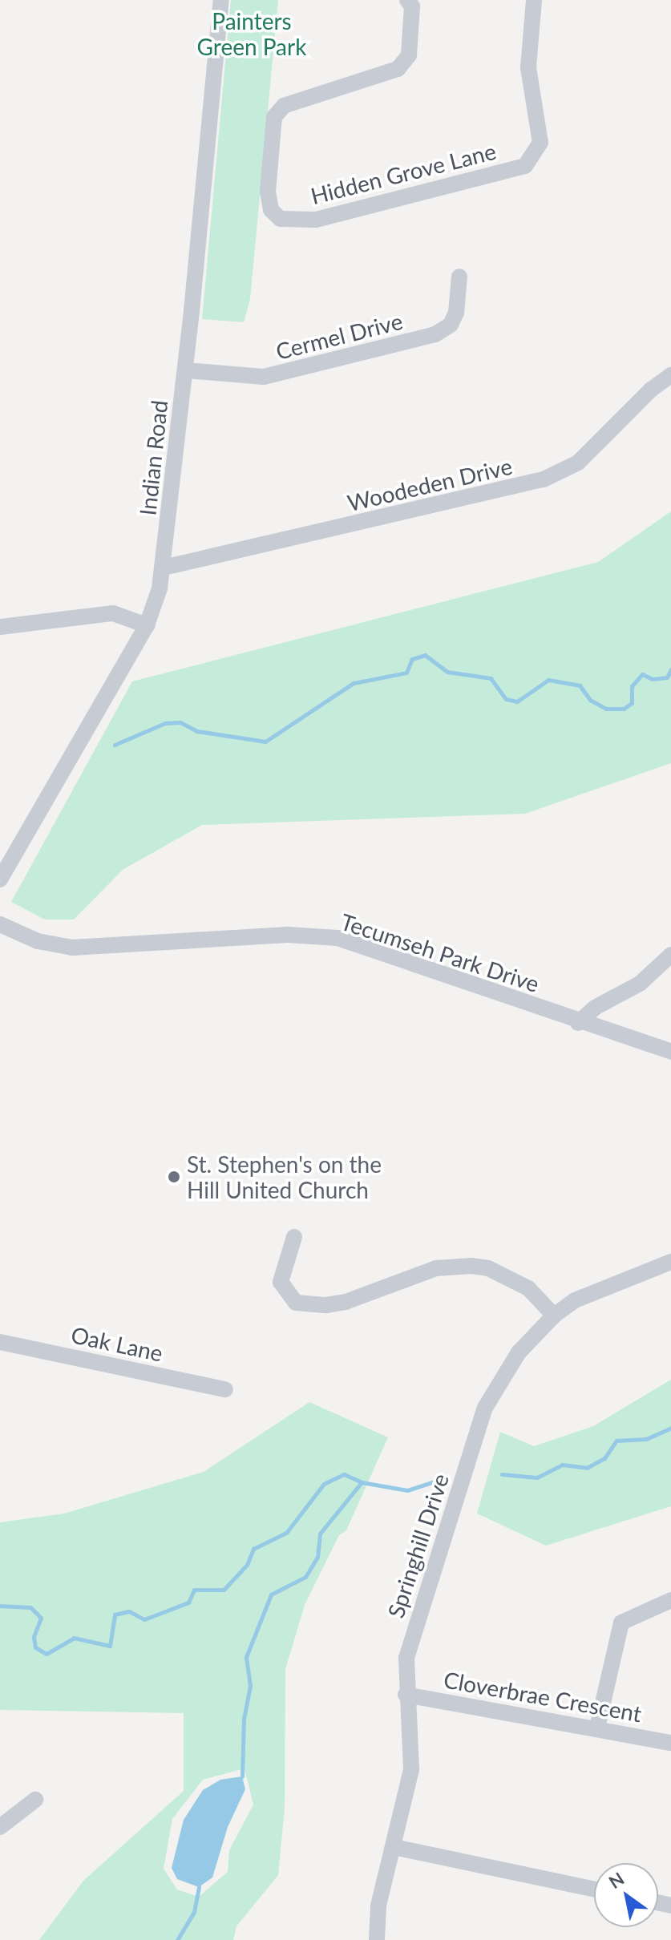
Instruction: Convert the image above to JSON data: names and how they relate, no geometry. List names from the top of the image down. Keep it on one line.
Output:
{"streets":{"street":["Hidden Grove Lane","Cermel Drive","Indian Road","Woodeden Drive","Tecumseh Park Drive","Oak Lane","Springhill Drive","Cloverbrae Crescent"]},"crossings":[["Cermel Drive","Indian Road"],["Indian Road","Woodeden Drive"],["Springhill Drive","Cloverbrae Crescent"]],"parks":["Painters Green Park"],"places":["St. Stephen's on the Hill United Church"],"north":"top left"}
